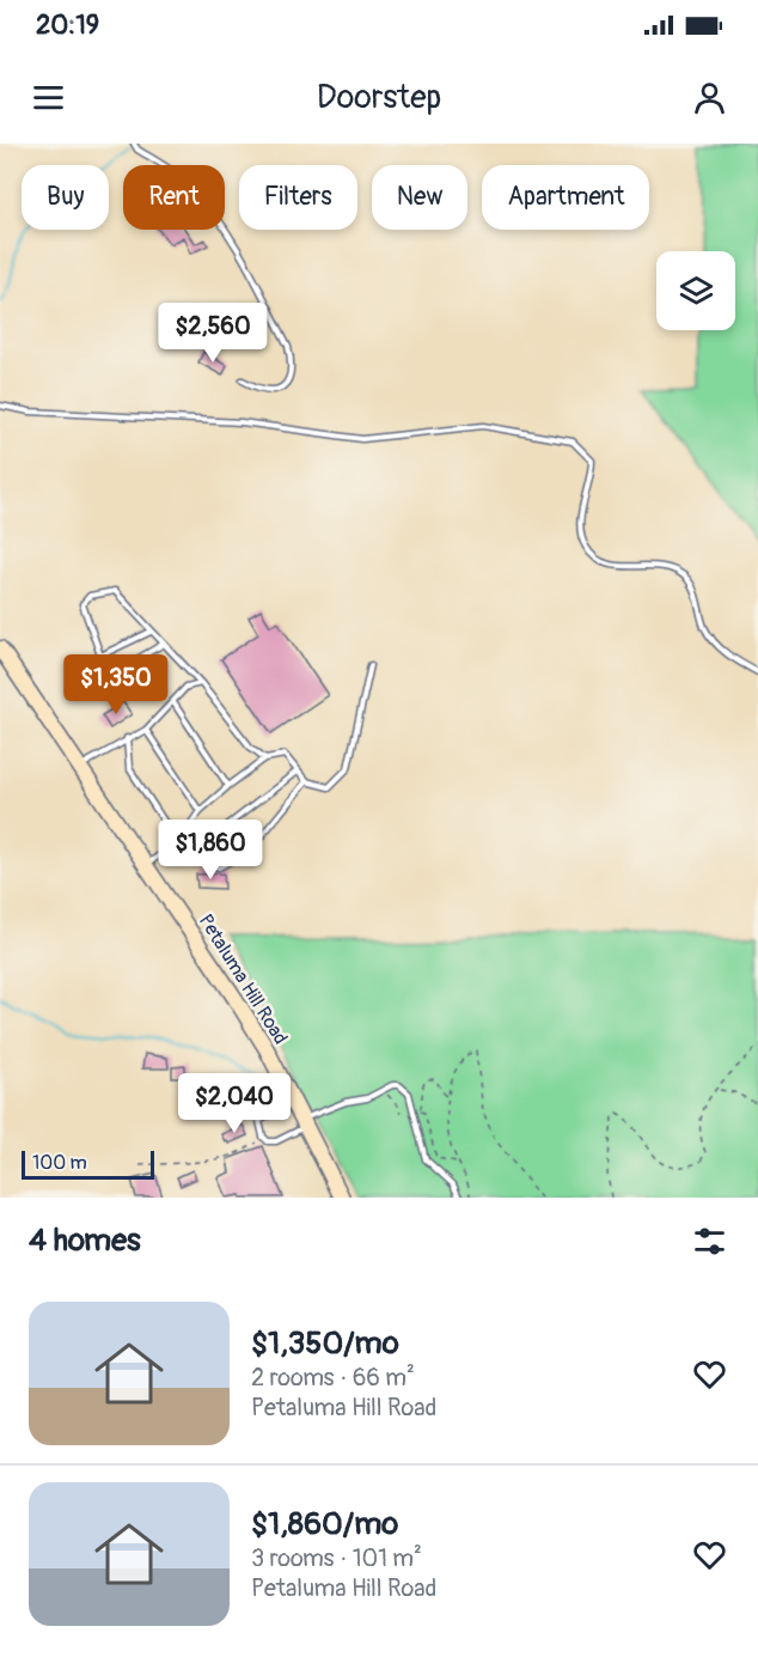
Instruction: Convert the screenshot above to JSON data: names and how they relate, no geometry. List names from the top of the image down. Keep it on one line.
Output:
{"streets":{"main road":["Petaluma Hill Road"]},"scale_bar":"100 m","page":{"status":"20:19","header":"Doorstep","chip":["Buy","Rent","Filters","New","Apartment"],"price":["$2,560","$1,350","$1,860","$2,040"],"scale":"100 m","heading":"4 homes","list":[{"name":"$1,350/mo","note":"2 rooms · 66 m² · Petaluma Hill Road"},{"name":"$1,860/mo","note":"3 rooms · 101 m² · Petaluma Hill Road"}]}}
